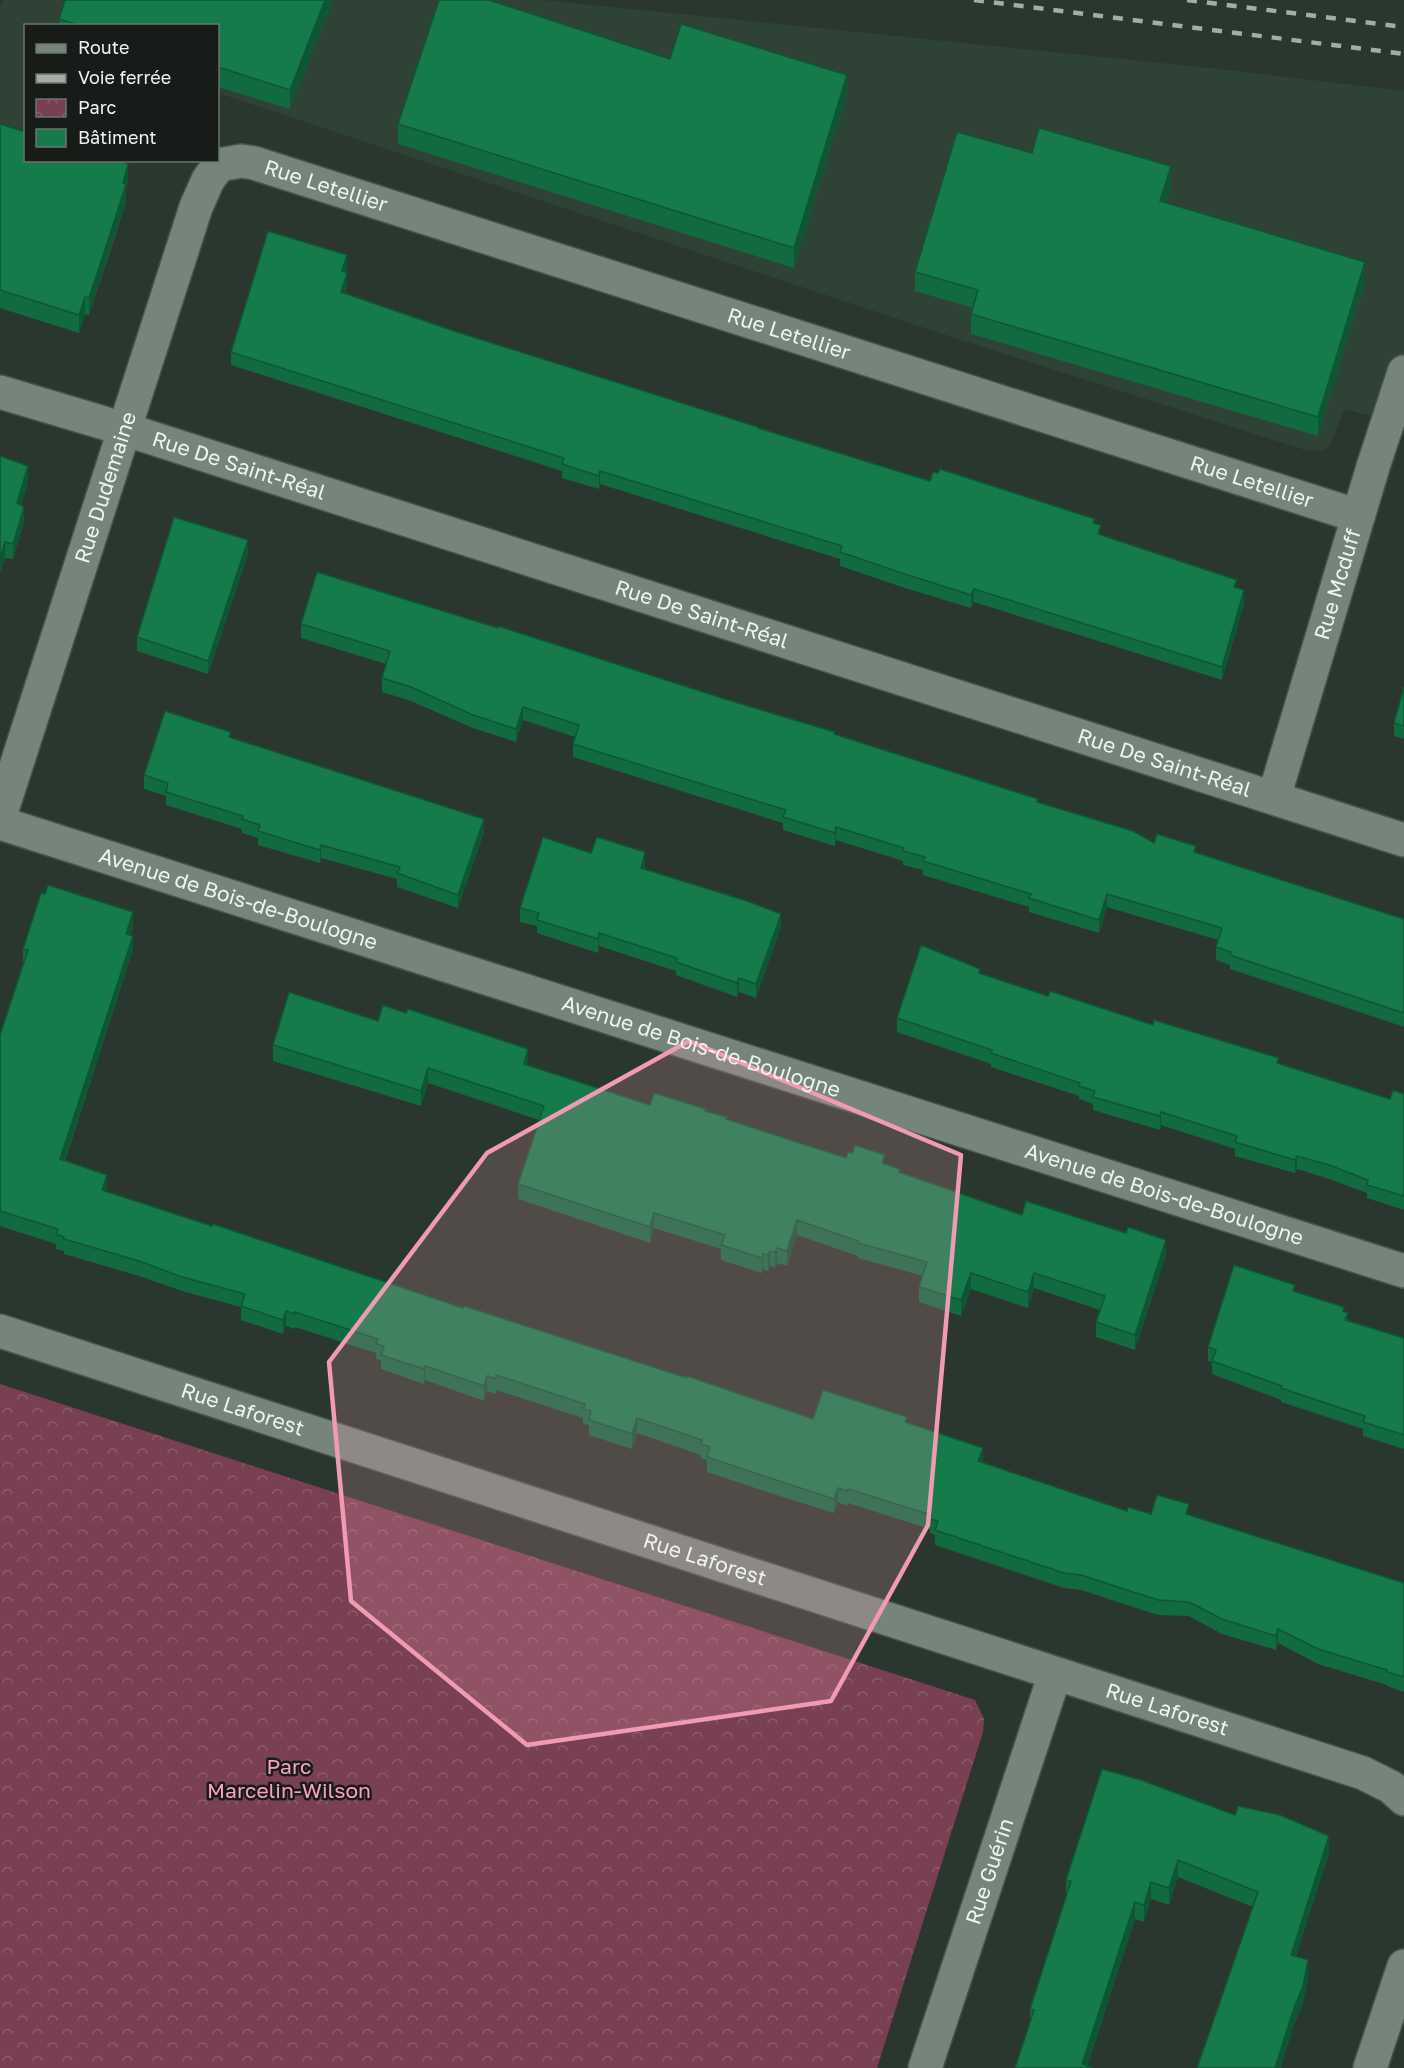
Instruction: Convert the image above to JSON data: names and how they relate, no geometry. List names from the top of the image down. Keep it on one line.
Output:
{"streets":{"street":["Rue Letellier","Rue De Saint-Réal","Rue Dudemaine","Rue Mcduff","Avenue de Bois-de-Boulogne","Rue Laforest","Rue Guérin"]},"crossings":[["Rue Letellier","Rue Dudemaine"],["Rue Letellier","Rue Mcduff"],["Rue De Saint-Réal","Rue Dudemaine"],["Rue De Saint-Réal","Rue Mcduff"],["Rue Laforest","Rue Guérin"]],"parks":["Parc Marcelin-Wilson"],"legend":["Route","Voie ferrée","Parc","Bâtiment"]}
